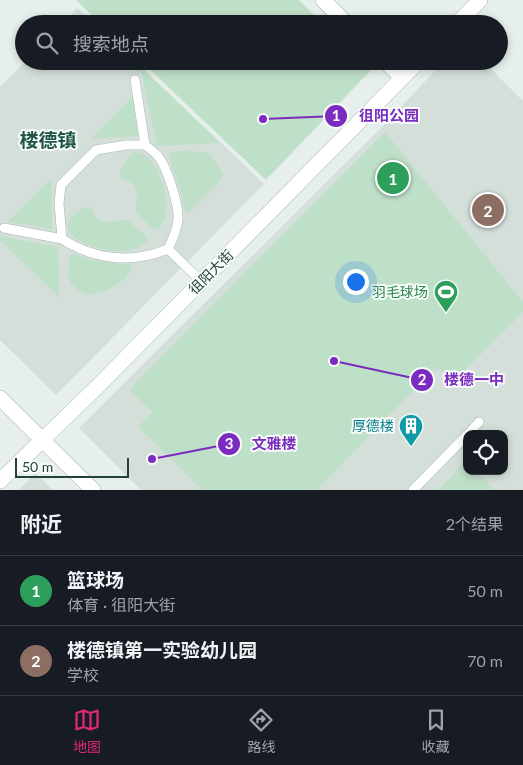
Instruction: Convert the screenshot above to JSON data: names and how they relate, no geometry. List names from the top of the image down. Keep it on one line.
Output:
{"streets":{"street":["徂阳大街"]},"districts":["楼德镇"],"places":{"other":["徂阳公园","楼德一中","文雅楼"],"sports":["羽毛球场"],"building":["厚德楼"]},"scale_bar":"50 m","page":{"search":"搜索地点","pins":["1","2"],"scale":"50 m","heading":["附近","2个结果"],"list":[{"mark":"1","name":"篮球场","note":"体育 · 徂阳大街","value":"50 m"},{"mark":"2","name":"楼德镇第一实验幼儿园","note":"学校","value":"70 m"}],"nav":["地图","路线","收藏"]}}
